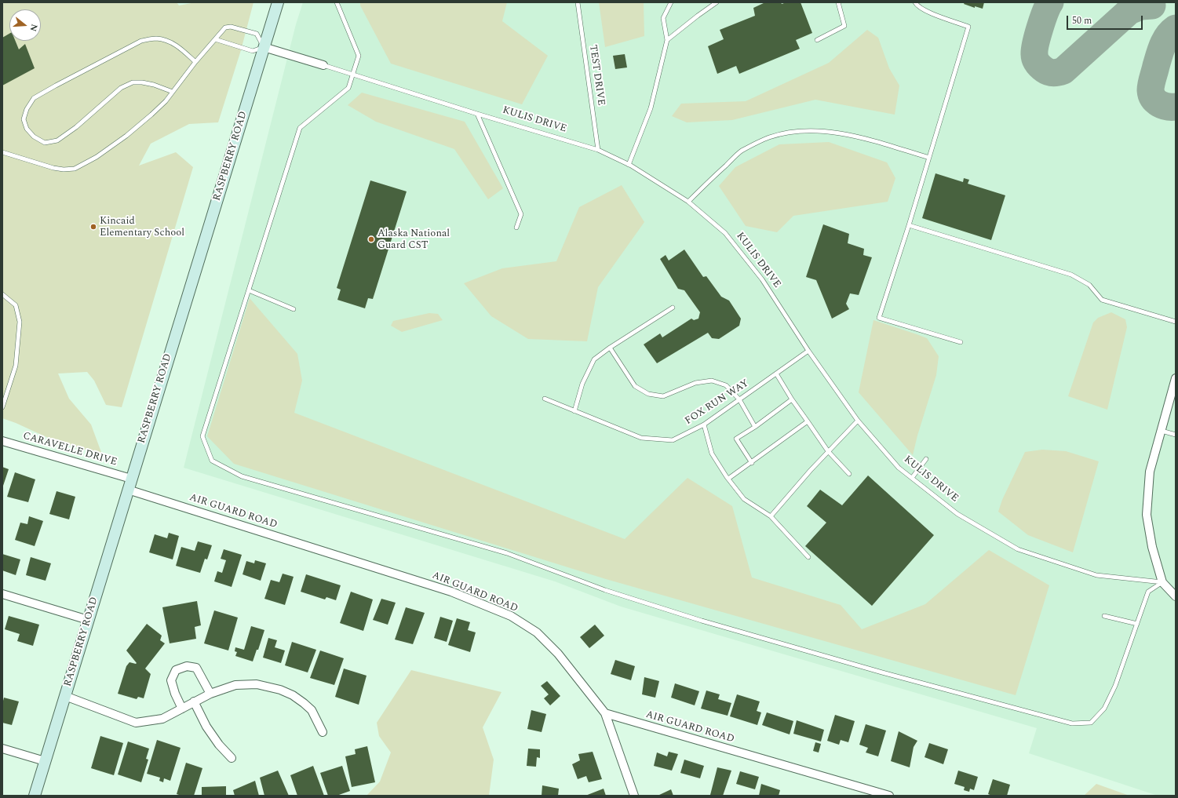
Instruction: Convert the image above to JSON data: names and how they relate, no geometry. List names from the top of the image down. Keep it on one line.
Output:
{"streets":{"main road":["RASPBERRY ROAD"],"street":["KULIS DRIVE","CARAVELLE DRIVE","AIR GUARD ROAD"],"lane":["TEST DRIVE","FOX RUN WAY"]},"crossings":[["TEST DRIVE","KULIS DRIVE"],["KULIS DRIVE","RASPBERRY ROAD"],["KULIS DRIVE","FOX RUN WAY"],["RASPBERRY ROAD","CARAVELLE DRIVE"],["RASPBERRY ROAD","AIR GUARD ROAD"]],"places":["Kincaid Elementary School","Alaska National Guard CST"],"scale_bar":"50 m","north":"right"}
